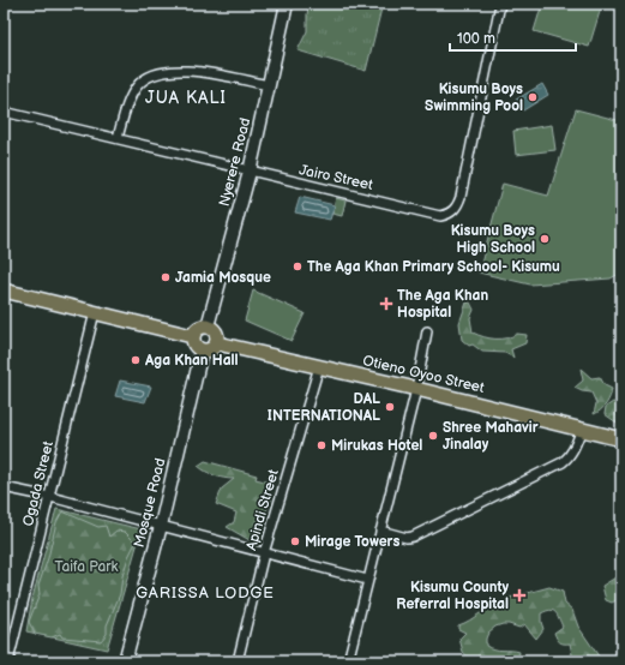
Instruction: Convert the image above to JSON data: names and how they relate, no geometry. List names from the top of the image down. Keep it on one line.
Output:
{"streets":{"highway":["Otieno Oyoo Street"],"main road":["Nyerere Road","Mosque Road"],"street":["Jairo Street","Ogada Street","Apindi Street"]},"crossings":[["Nyerere Road","Jairo Street"],["Nyerere Road","Otieno Oyoo Street"],["Nyerere Road","Mosque Road"],["Otieno Oyoo Street","Mosque Road"],["Otieno Oyoo Street","Apindi Street"]],"districts":["JUA KALI","GARISSA LODGE"],"parks":["Taifa Park"],"places":{"other":["Kisumu Boys Swimming Pool","Kisumu Boys High School","The Aga Khan Primary School- Kisumu","Jamia Mosque","Aga Khan Hall","DAL INTERNATIONAL","Shree Mahavir Jinalay","Mirukas Hotel","Mirage Towers"],"health":["The Aga Khan Hospital","Kisumu County Referral Hospital"]},"scale_bar":"100 m"}
